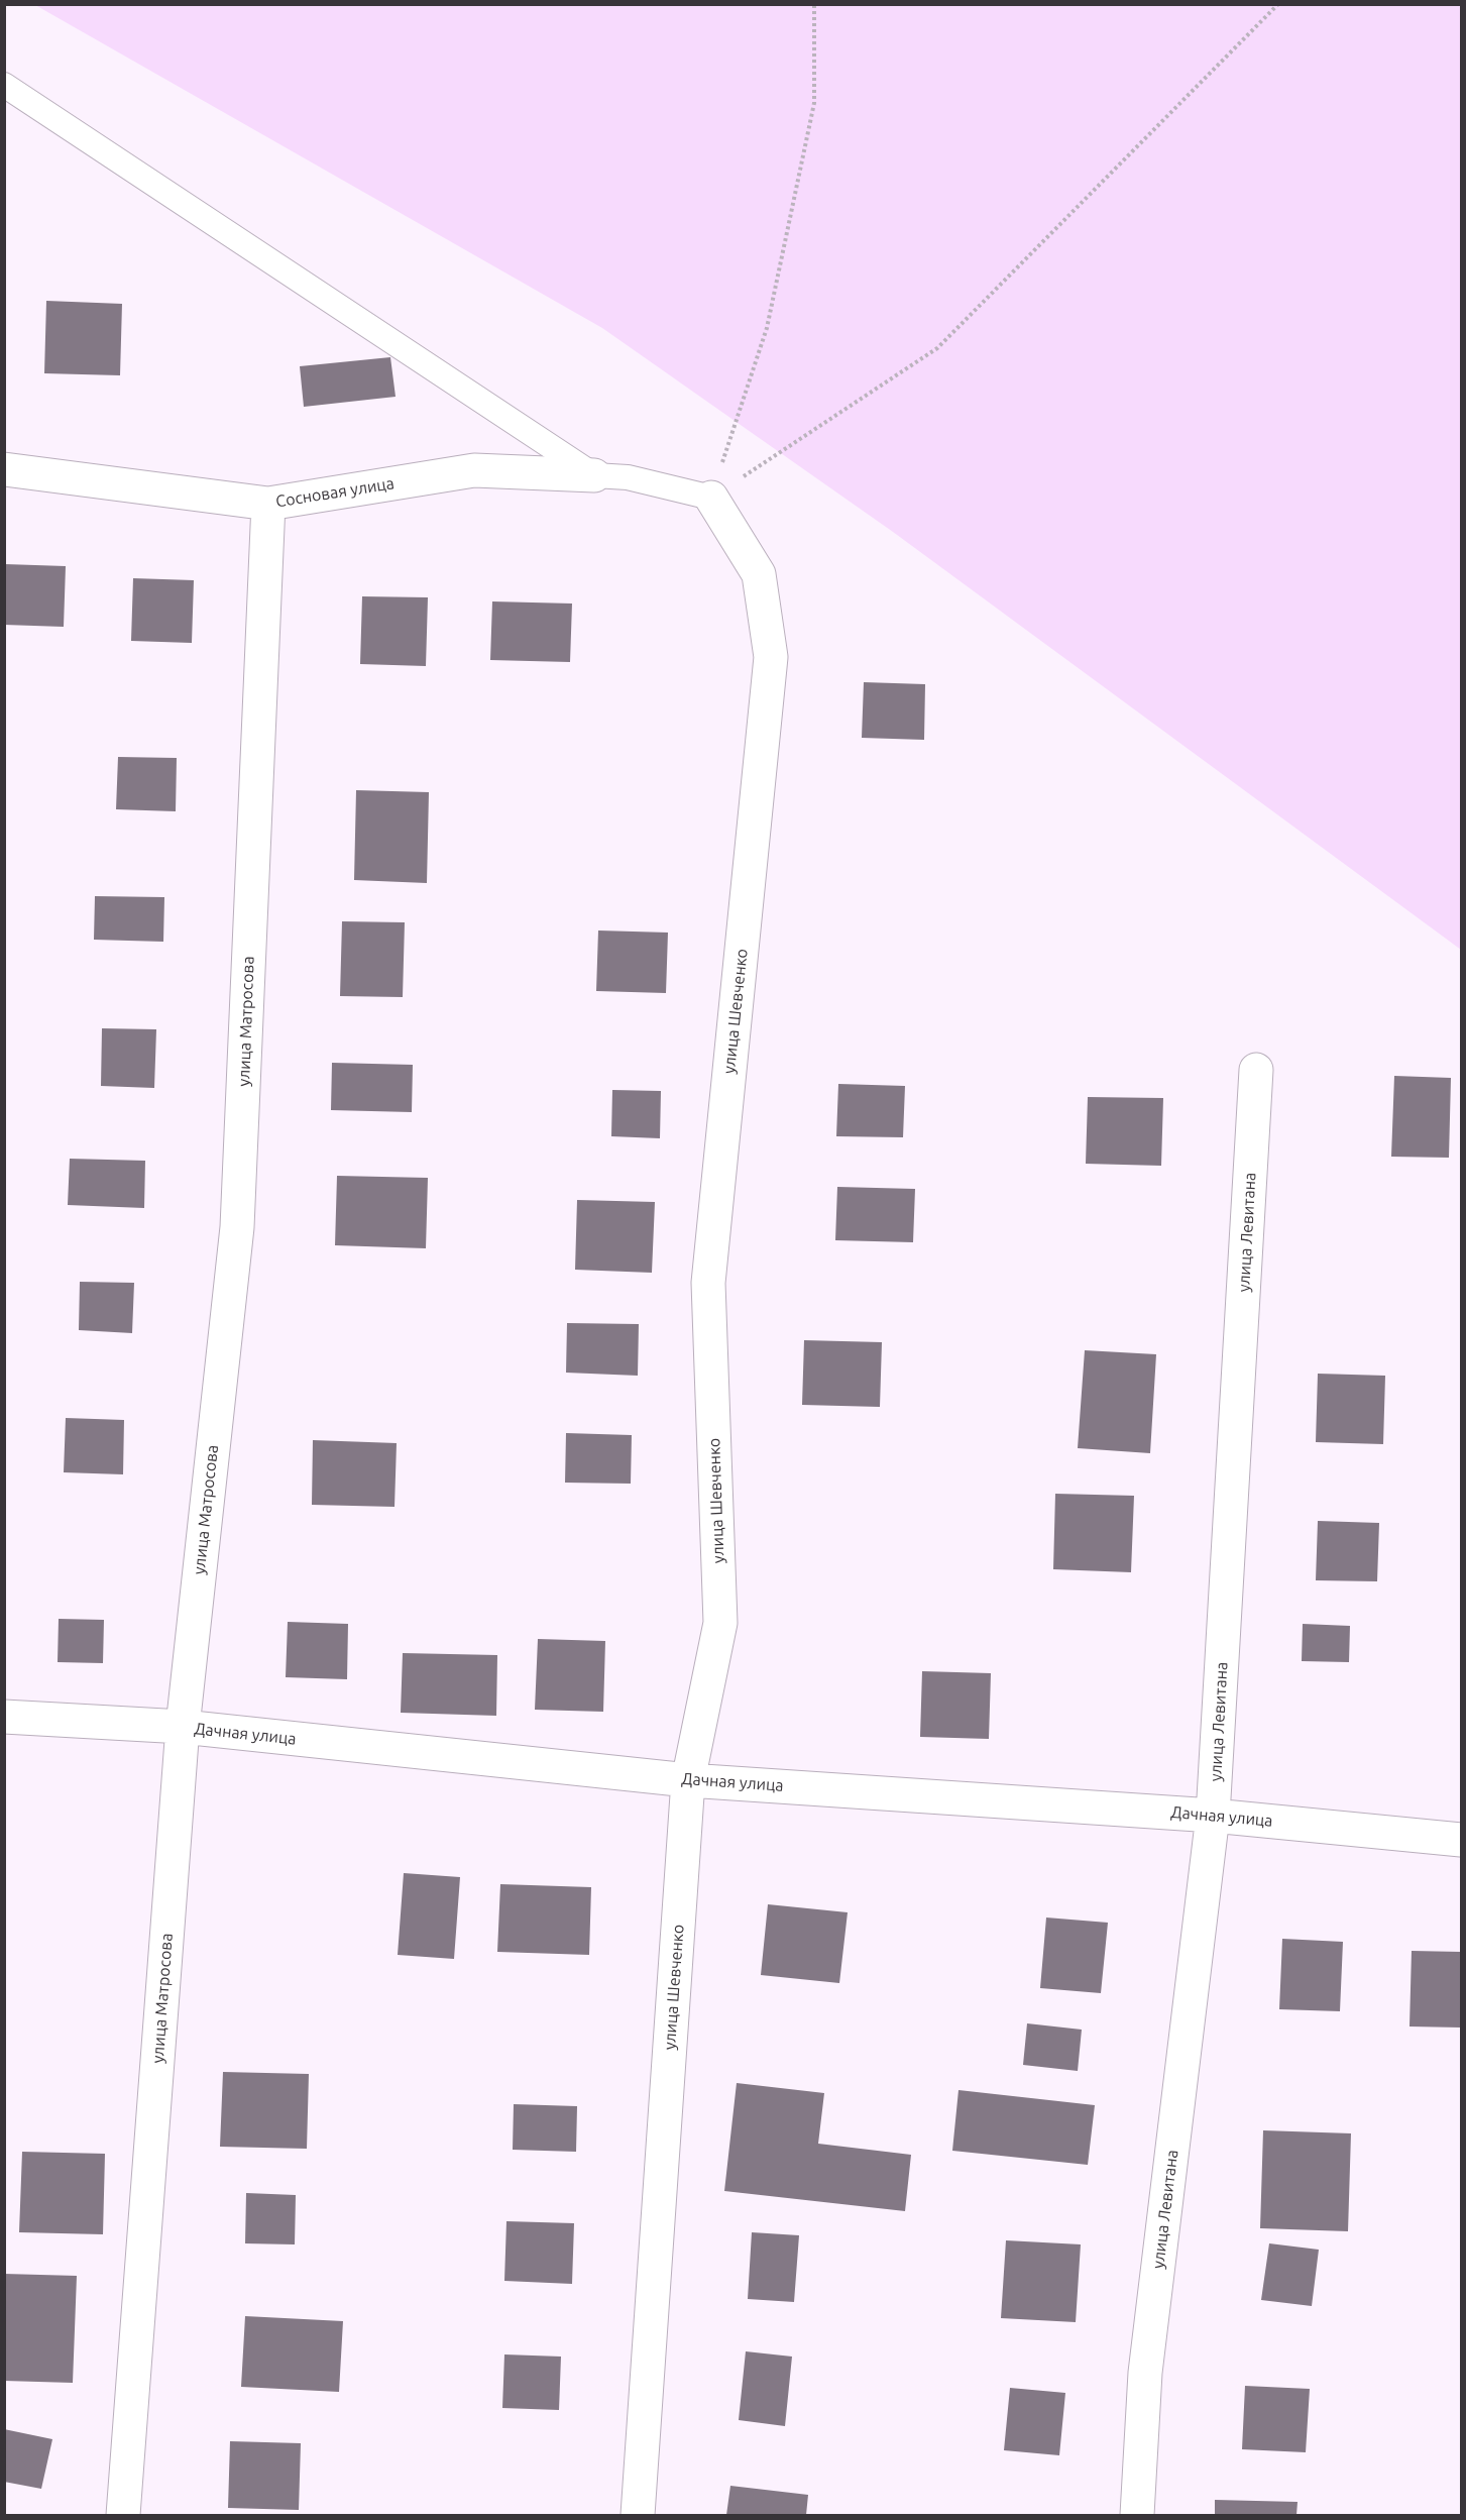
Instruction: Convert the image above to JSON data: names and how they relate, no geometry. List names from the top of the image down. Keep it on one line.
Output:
{"streets":{"street":["Сосновая улица","улица Шевченко","улица Матросова","улица Левитана","Дачная улица"]},"crossings":[["Сосновая улица","улица Матросова"],["улица Шевченко","Дачная улица"],["улица Матросова","Дачная улица"],["улица Левитана","Дачная улица"]]}
